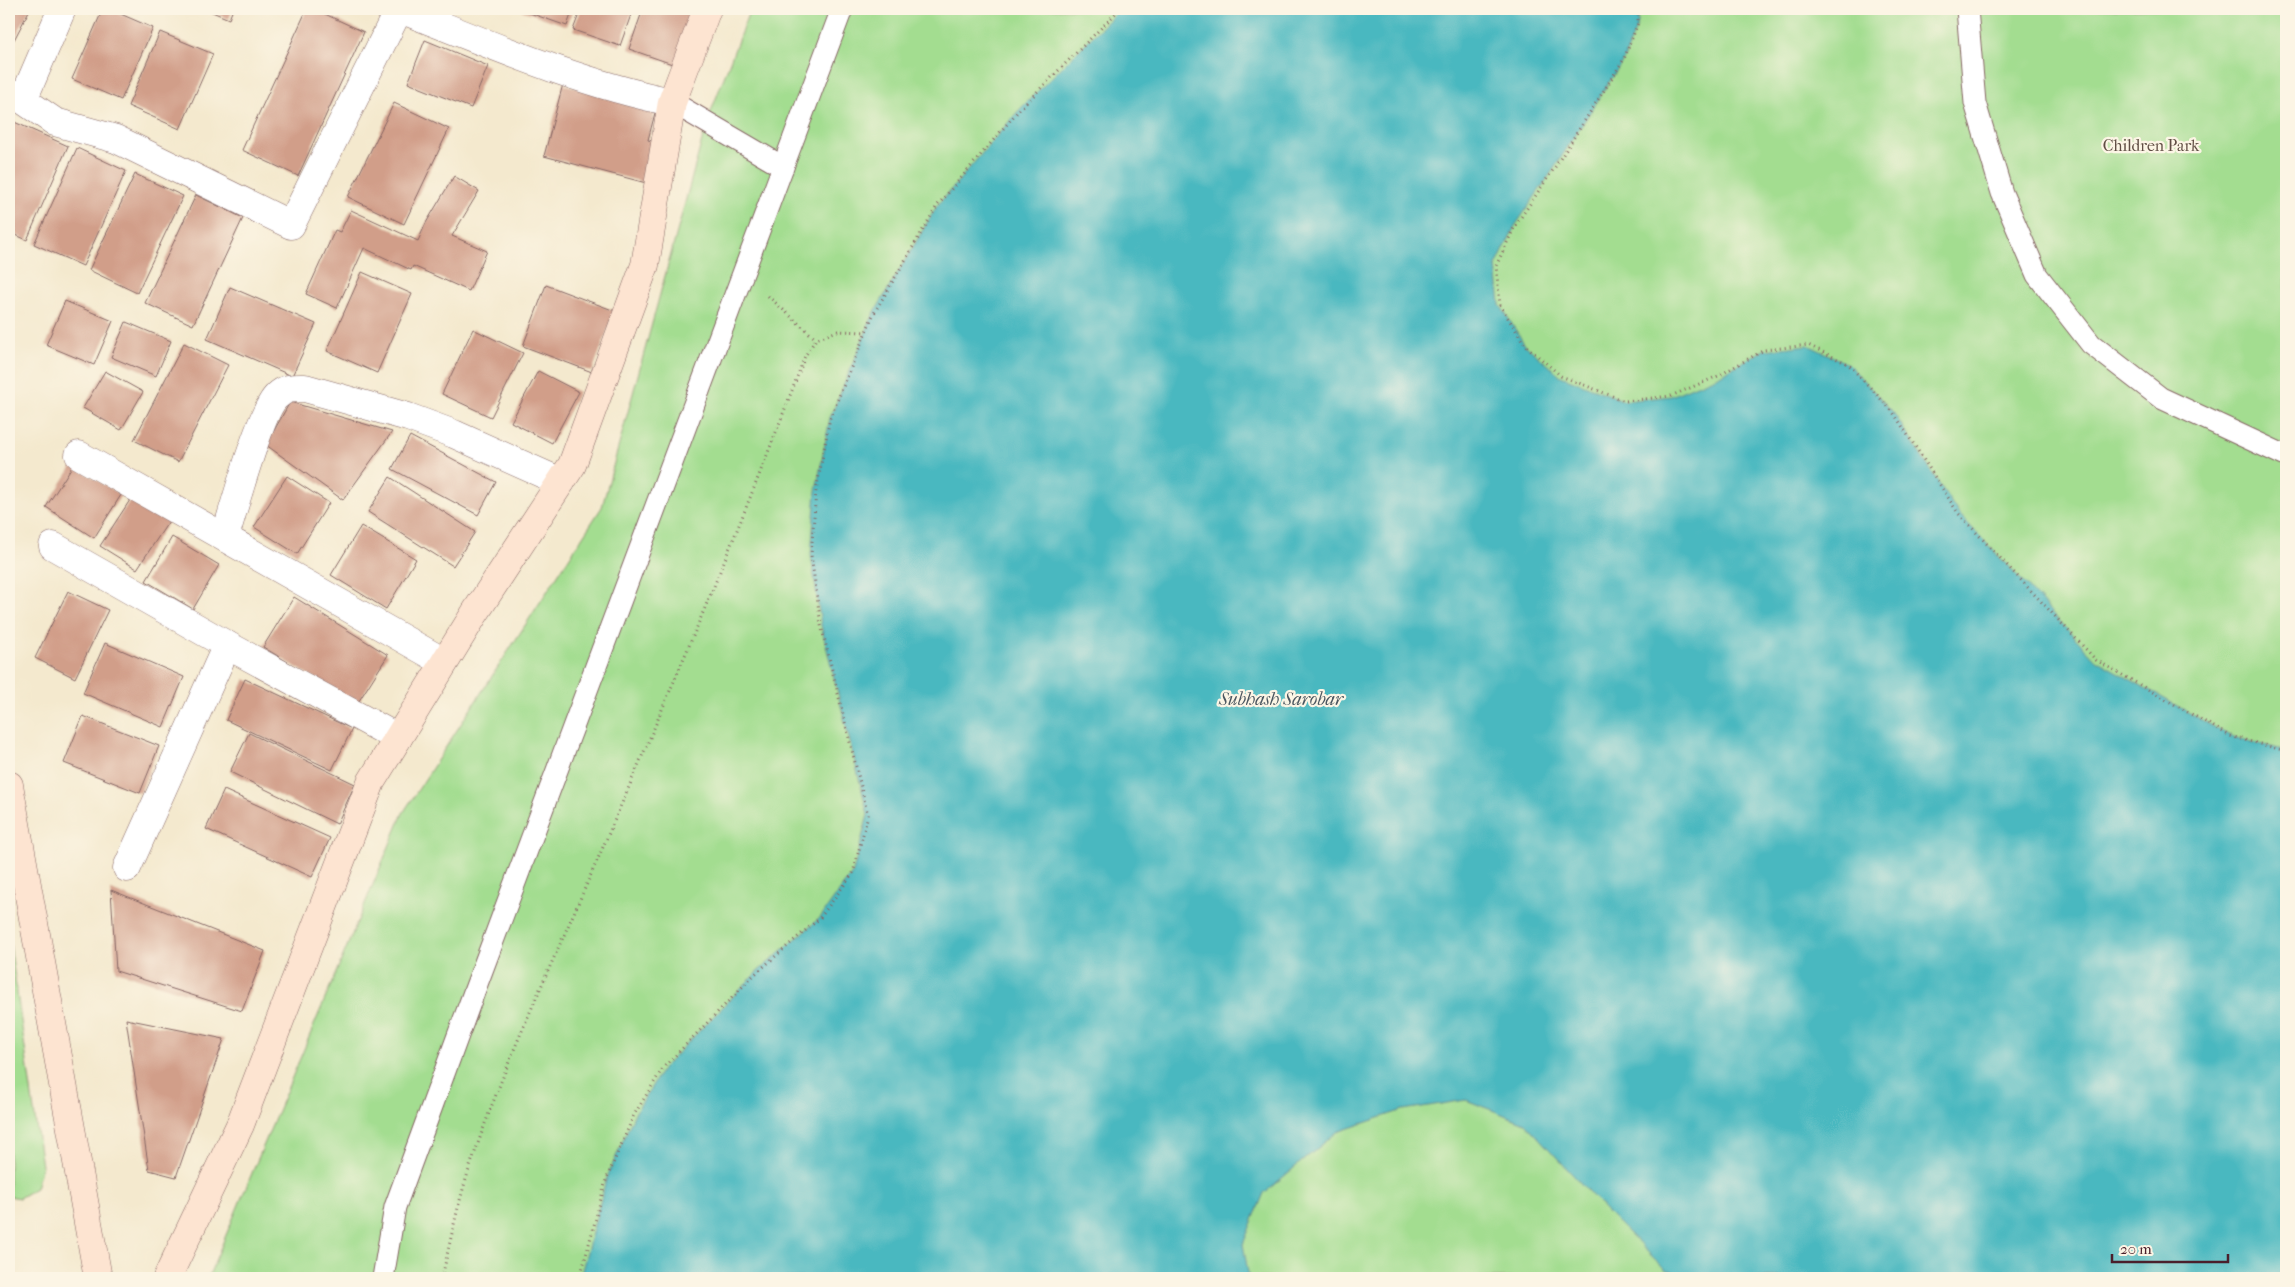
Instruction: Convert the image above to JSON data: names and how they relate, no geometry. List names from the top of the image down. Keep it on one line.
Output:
{"water":["Subhash Sarobar"],"parks":["Children Park"],"scale_bar":"20 m"}
